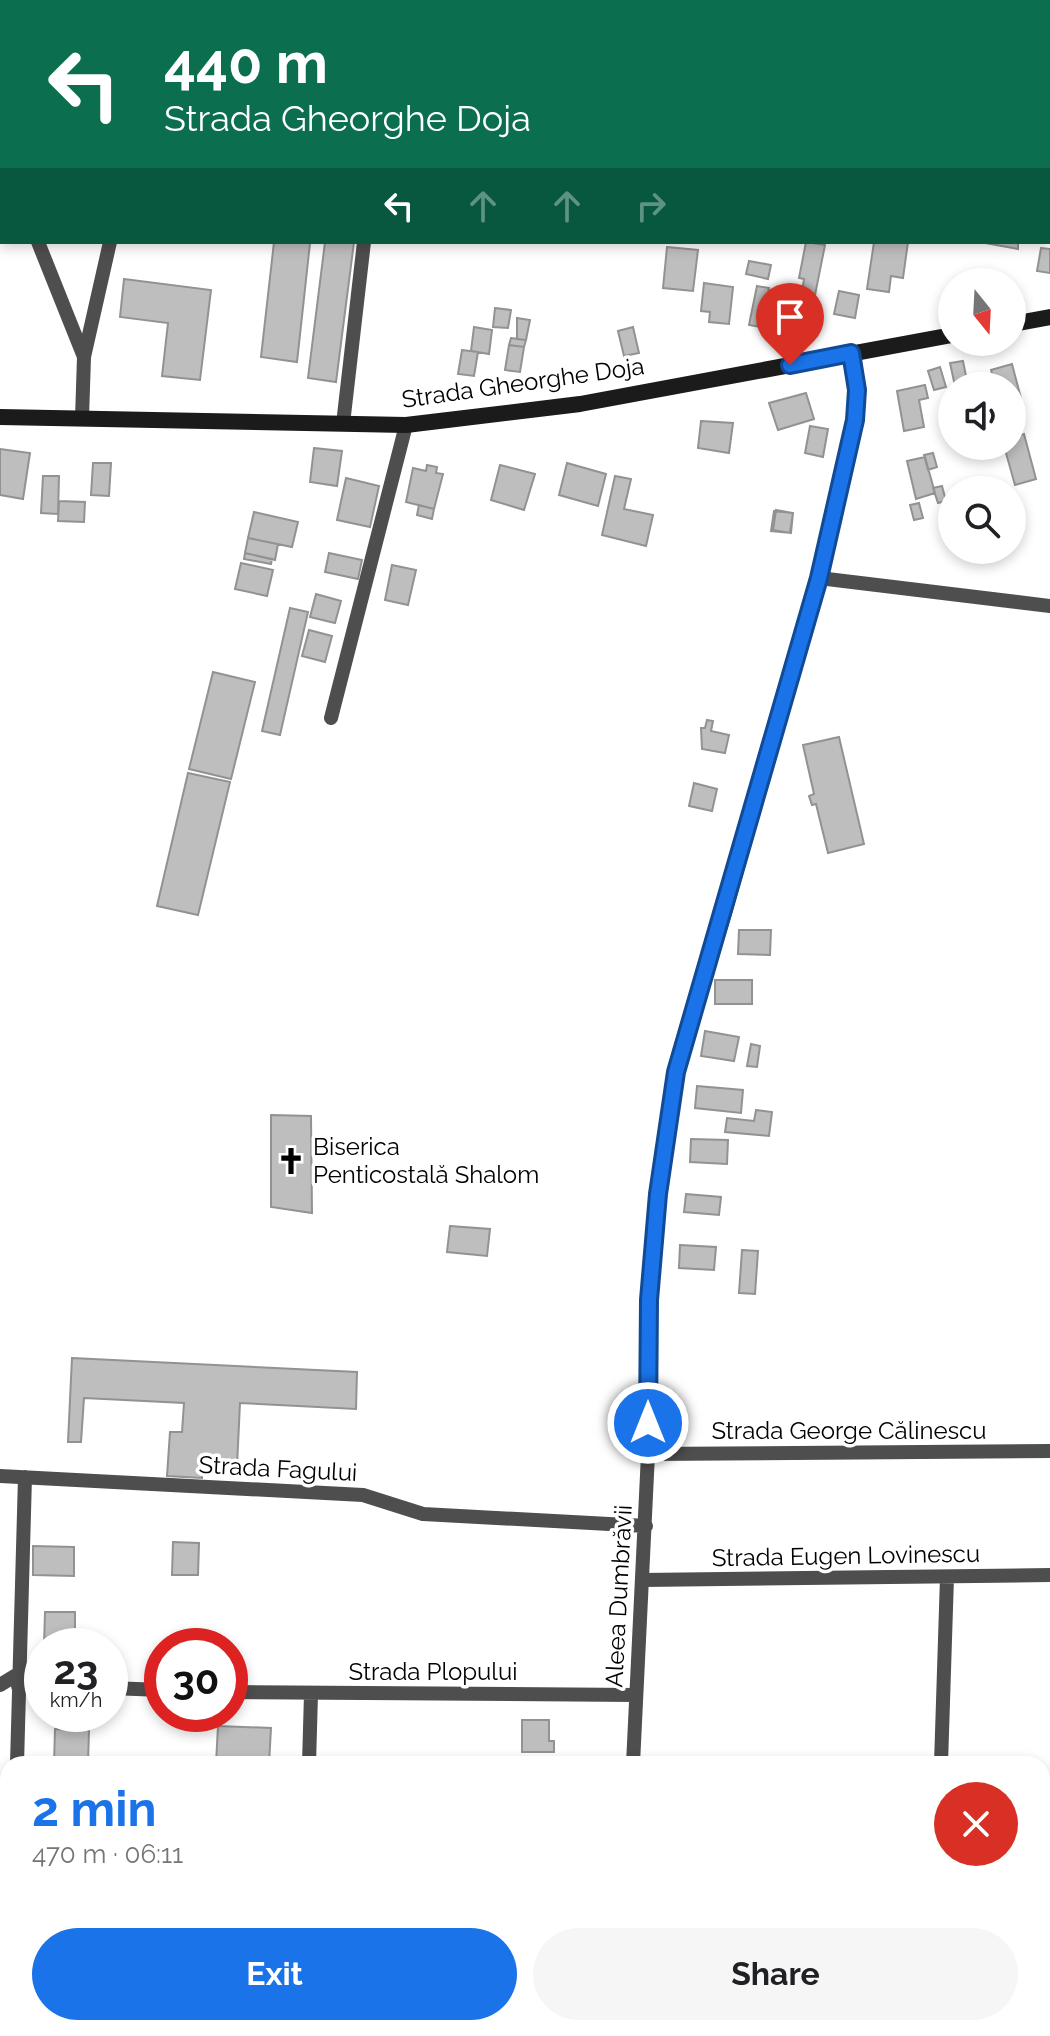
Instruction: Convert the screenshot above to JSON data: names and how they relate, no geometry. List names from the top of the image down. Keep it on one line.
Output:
{"streets":{"main road":["Strada Gheorghe Doja"],"street":["Strada George Călinescu","Strada Fagului","Strada Eugen Lovinescu","Aleea Dumbrăvii","Strada Plopului"]},"crossings":[["Strada Gheorghe Doja","Aleea Dumbrăvii"],["Strada George Călinescu","Aleea Dumbrăvii"],["Strada Fagului","Aleea Dumbrăvii"],["Strada Eugen Lovinescu","Aleea Dumbrăvii"],["Aleea Dumbrăvii","Strada Plopului"]],"places":{"church":["Biserica Penticostală Shalom"]},"north":"bottom","page":{"turn":["440 m","Strada Gheorghe Doja"],"speed":"23 km/h","limit":"30","heading":["2 min","470 m · 06:11"],"buttons":["Exit","Share"]}}
